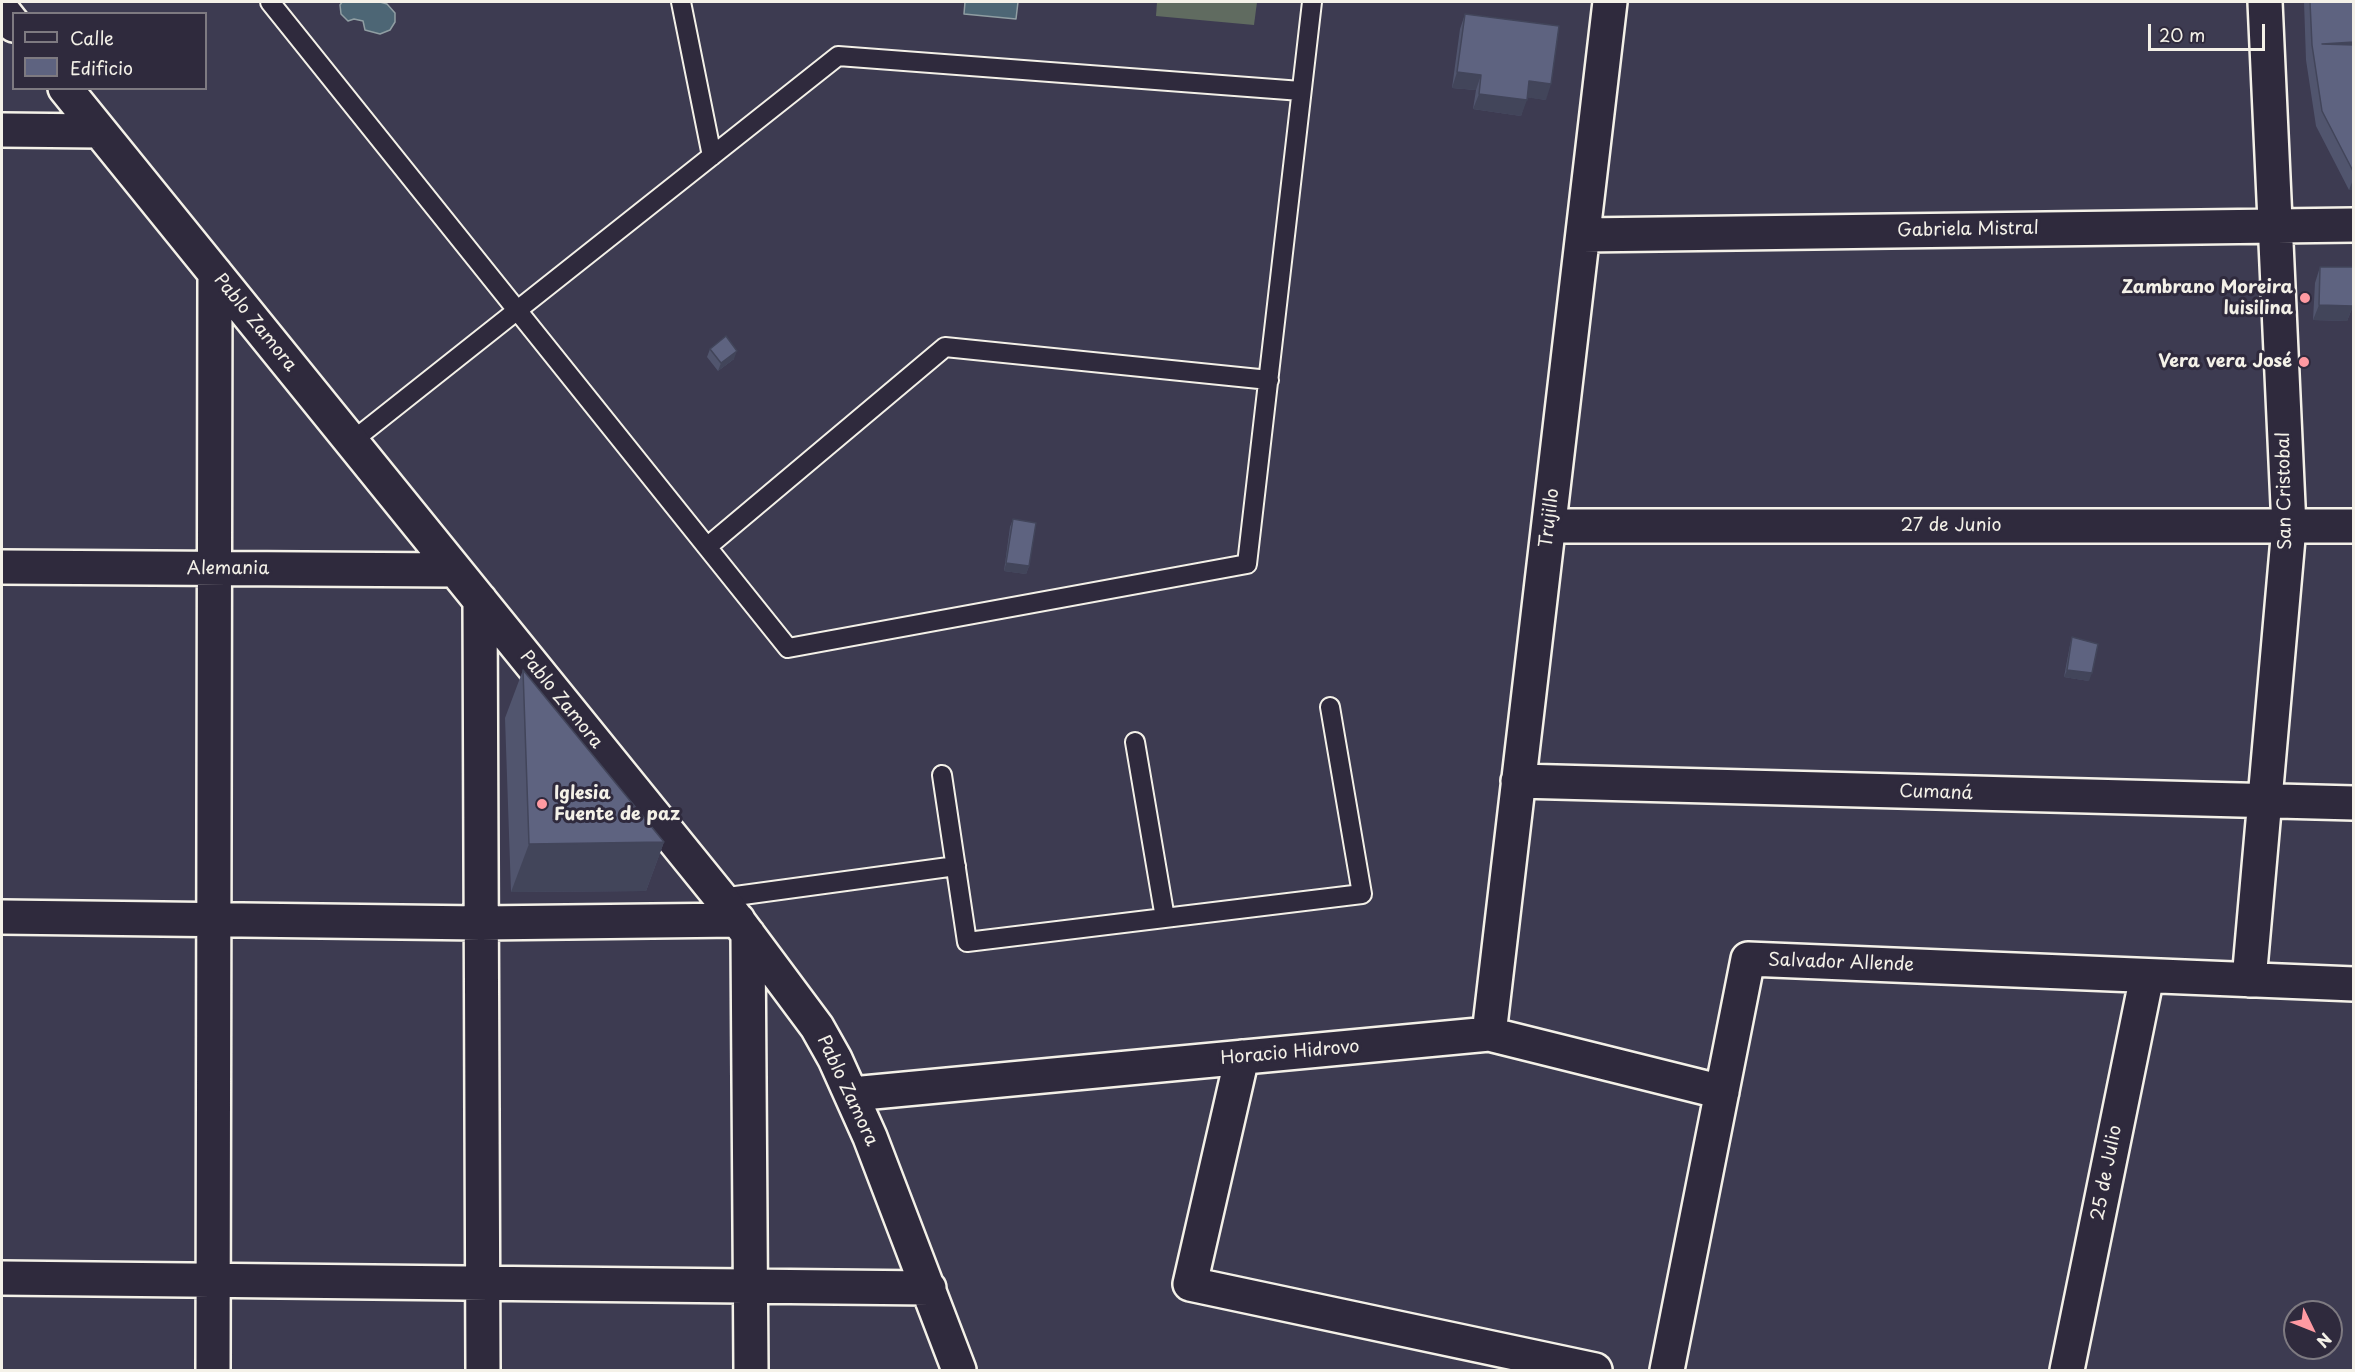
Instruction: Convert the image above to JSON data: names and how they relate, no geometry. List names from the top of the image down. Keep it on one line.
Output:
{"streets":{"street":["Gabriela Mistral","Pablo Zamora","San Cristobal","Trujillo","27 de Junio","Alemania","Cumaná","Salvador Allende","Horacio Hidrovo","25 de Julio"]},"crossings":[["Gabriela Mistral","San Cristobal"],["Gabriela Mistral","Trujillo"],["Pablo Zamora","Alemania"],["Pablo Zamora","Horacio Hidrovo"],["San Cristobal","27 de Junio"],["San Cristobal","Cumaná"],["San Cristobal","Salvador Allende"],["Trujillo","27 de Junio"],["Trujillo","Cumaná"],["Trujillo","Horacio Hidrovo"],["Salvador Allende","Horacio Hidrovo"],["Salvador Allende","25 de Julio"]],"places":["Zambrano Moreira luisilina","Vera vera José","Iglesia Fuente de paz"],"legend":["Calle","Edificio"],"scale_bar":"20 m","north":"bottom right"}
